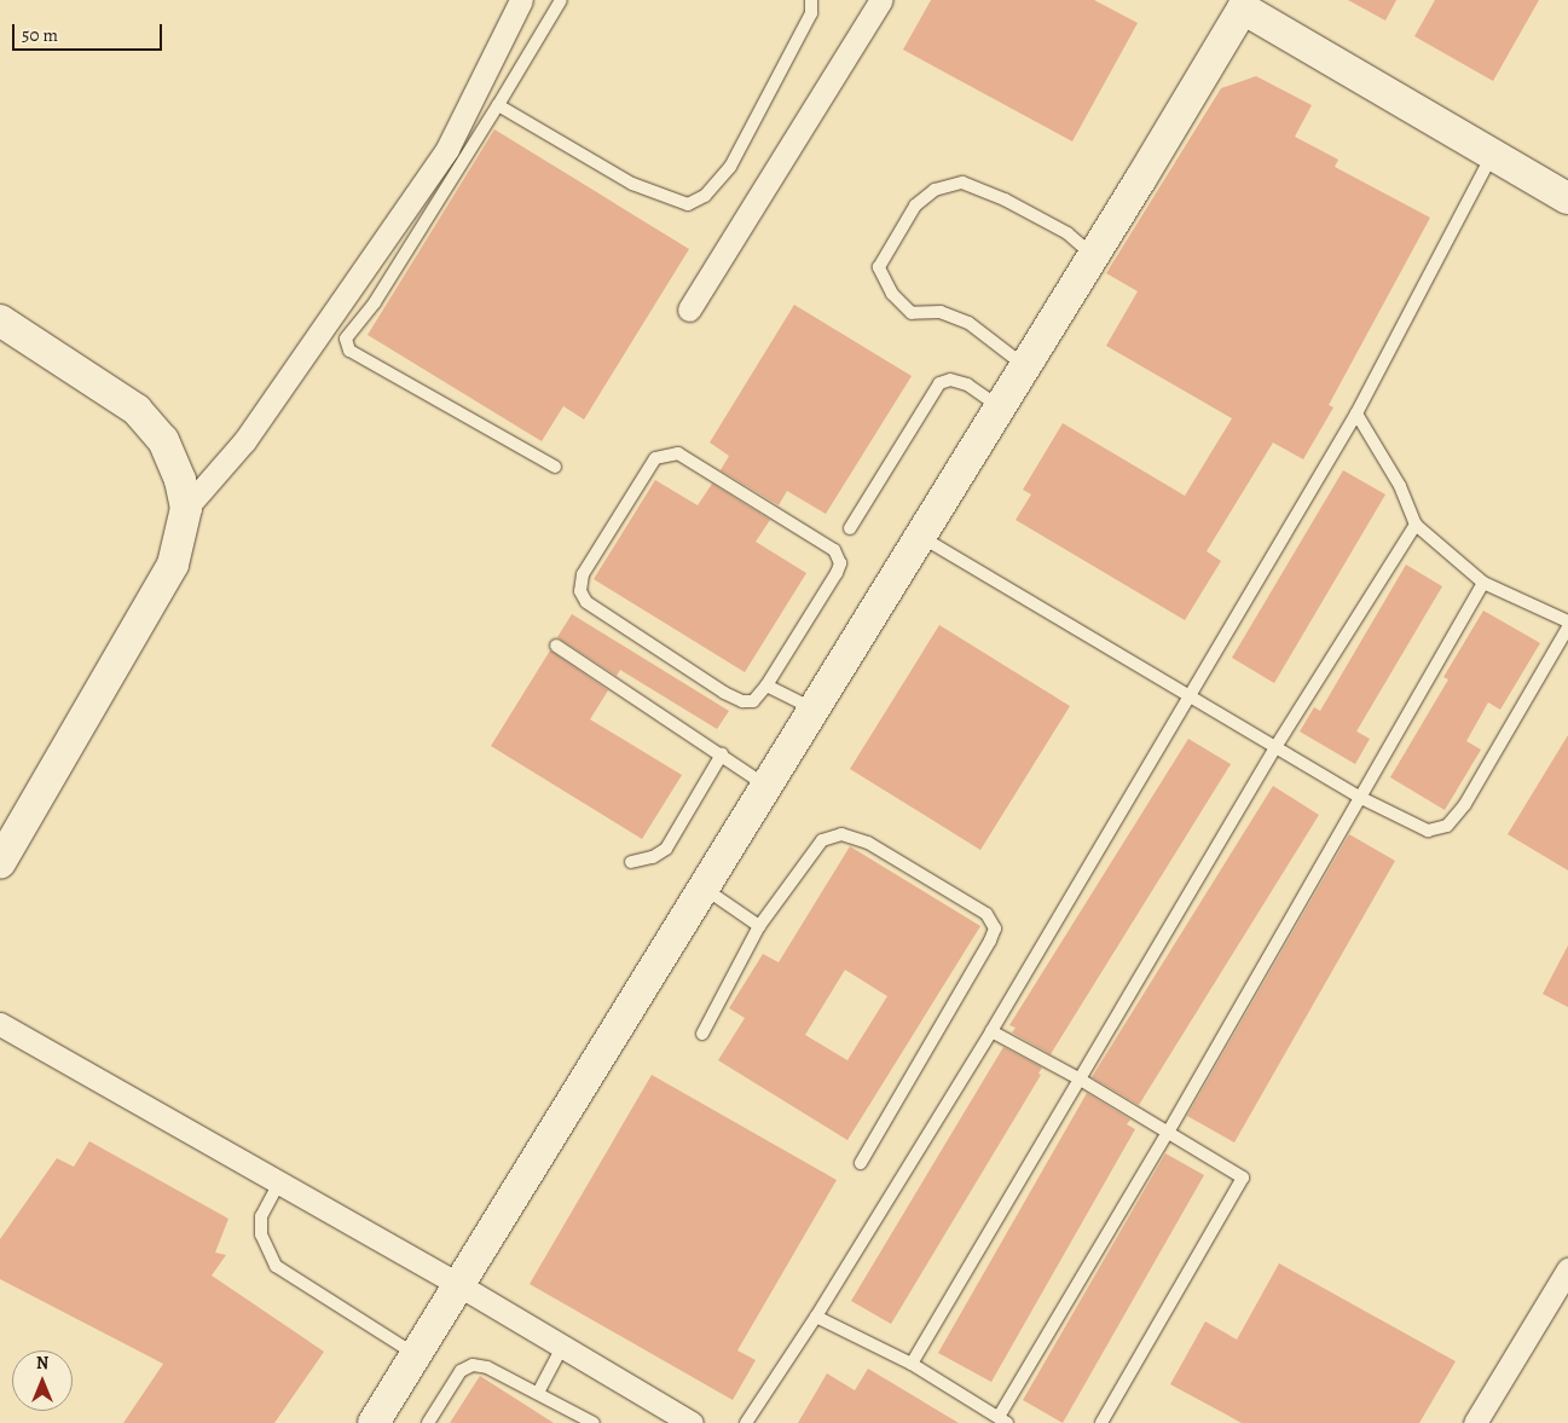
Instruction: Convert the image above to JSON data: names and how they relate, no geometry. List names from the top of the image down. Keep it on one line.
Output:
{"scale_bar":"50 m","north":"top"}
